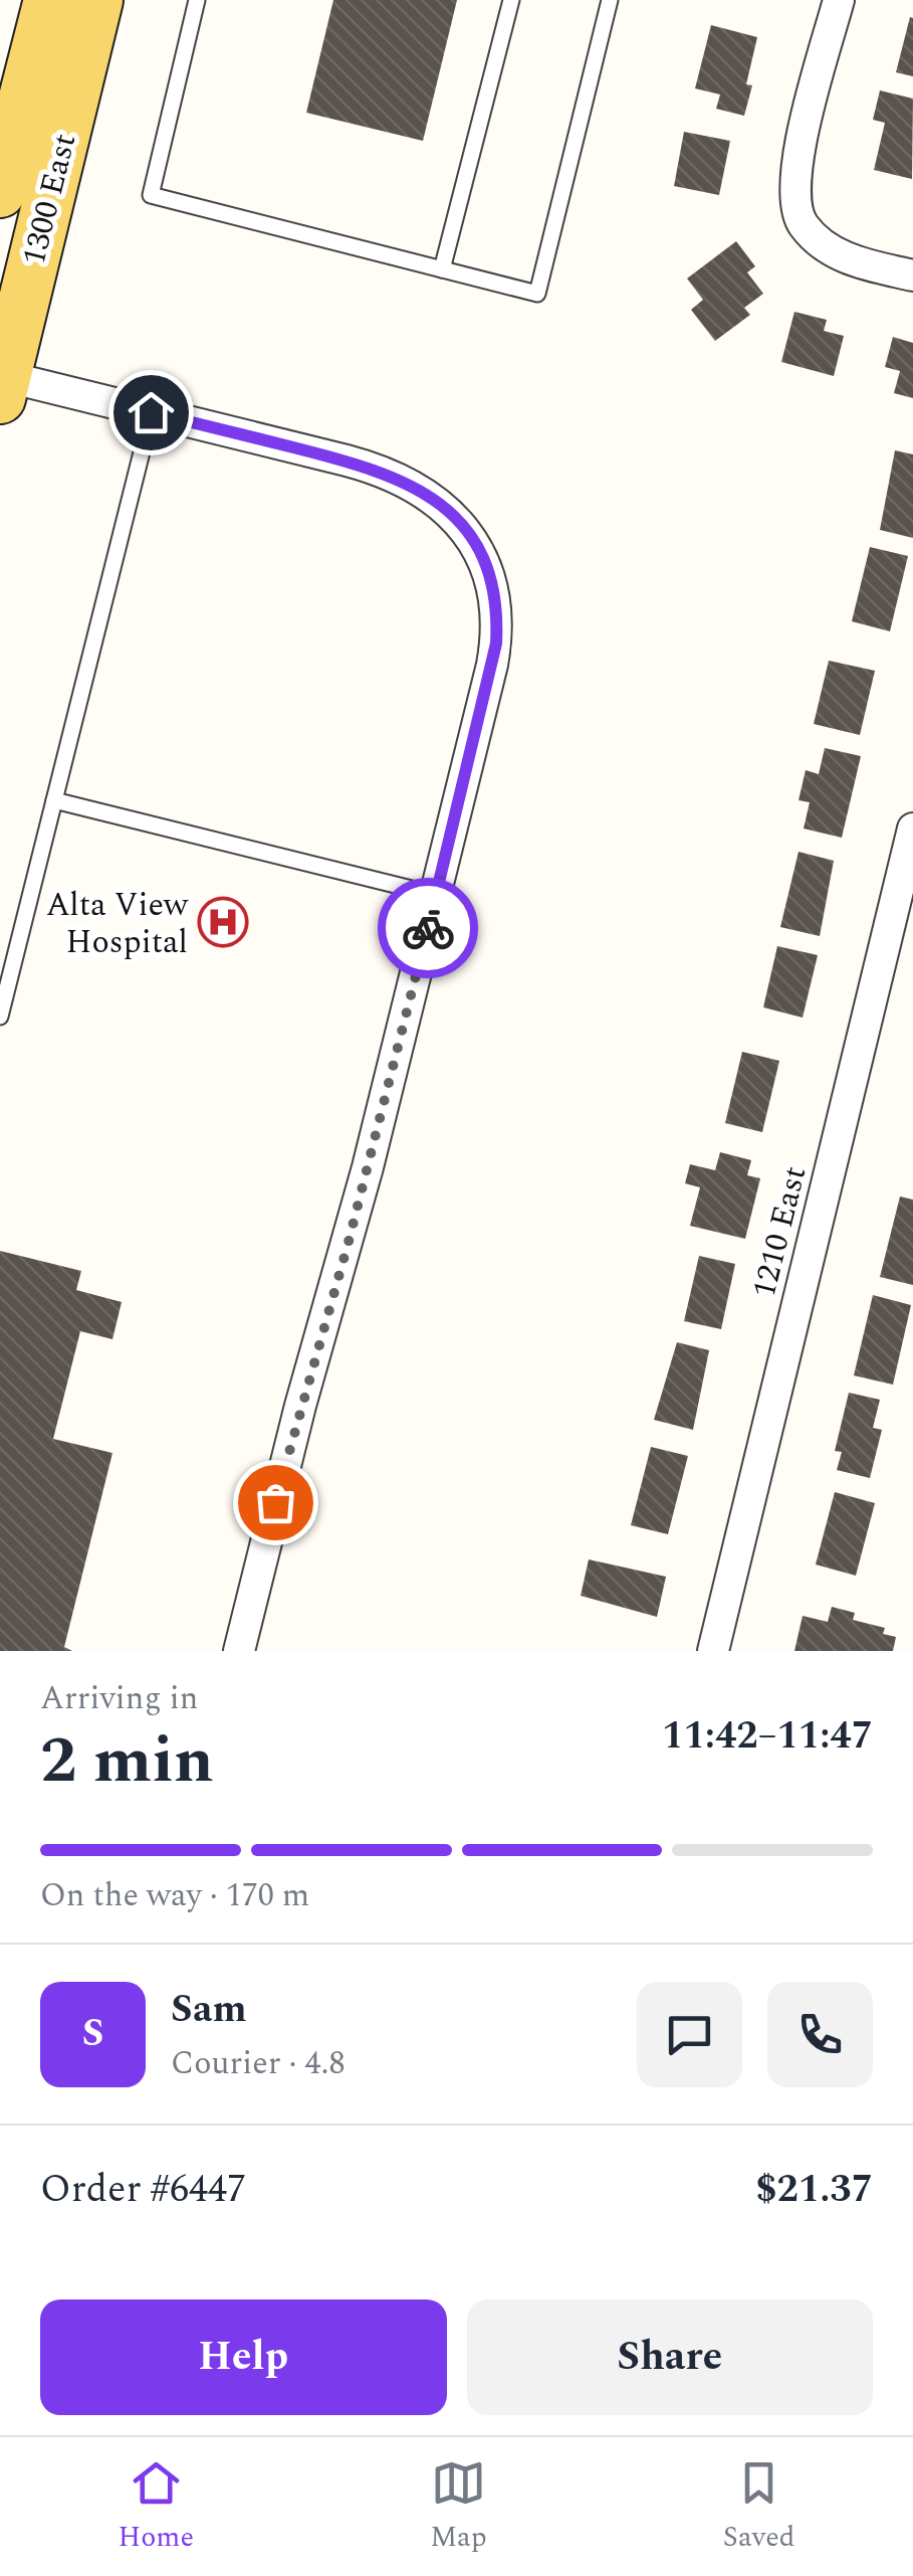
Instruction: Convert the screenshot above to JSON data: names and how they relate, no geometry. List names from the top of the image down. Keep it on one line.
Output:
{"streets":{"main road":["1300 East"],"street":["1210 East"]},"places":{"hospital":["Alta View Hospital"]},"page":{"heading":["2 min","Arriving in","11:42–11:47"],"panel":["Sam","Courier · 4.8","Order #6447","$21.37"],"bar":"On the way · 170 m","round":"S","buttons":["Help","Share"],"tabs":["Home","Map","Saved"]}}
